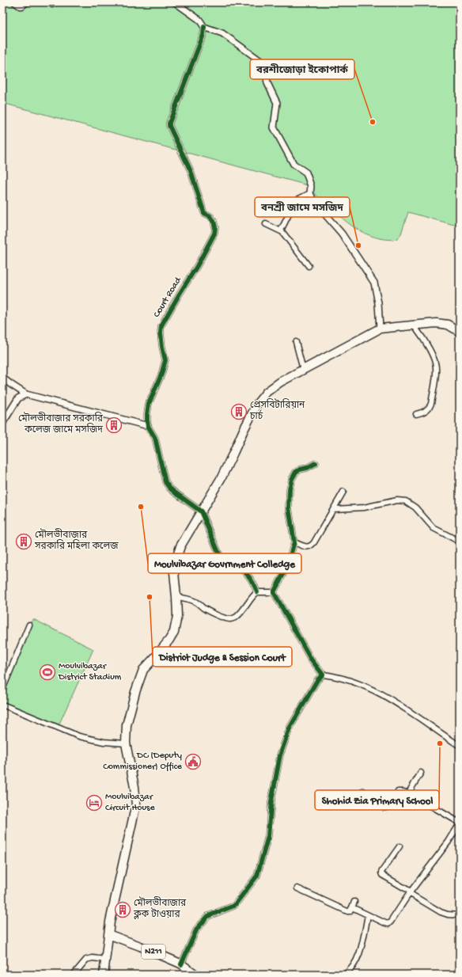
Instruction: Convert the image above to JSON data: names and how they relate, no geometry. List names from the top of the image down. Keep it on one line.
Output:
{"streets":{"highway":["N211"],"street":["Court Road"]},"places":{"other":["বরশীজোড়া ইকোপার্ক","বনশ্রী জামে মসজিদ","Moulvibazar Govrnment Colledge","District Judge & Session Court","Shohid Zia Primary School"],"building":["প্রেসবিটারিয়ান চার্চ","মৌলভীবাজার সরকারি কলেজ জামে মসজিদ","মৌলভীবাজার সরকারি মহিলা কলেজ","মৌলভীবাজার ক্লক টাওয়ার"],"sports":["Moulvibazar District Stadium"],"public building":["DC (Deputy Commissioner) Office"],"hotel":["Moulvibazar Circuit House"]}}
